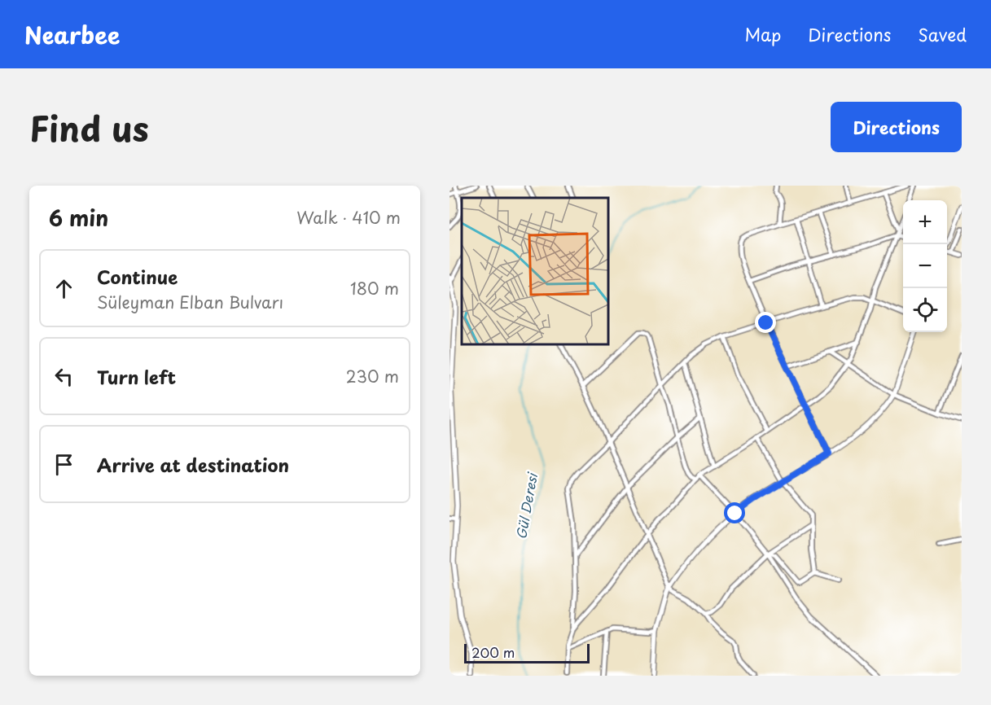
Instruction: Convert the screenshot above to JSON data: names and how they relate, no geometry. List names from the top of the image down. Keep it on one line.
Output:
{"water":["Gül Deresi"],"scale_bar":"200 m","page":{"header":"Nearbee","nav":["Map","Directions","Saved"],"title":"Find us","buttons":"Directions","heading":["6 min","Walk · 410 m"],"map_buttons":["+","−"],"list":[["Continue","Süleyman Elban Bulvarı","180 m"],["Turn left","230 m"],"Arrive at destination"],"scale":"200 m"}}
